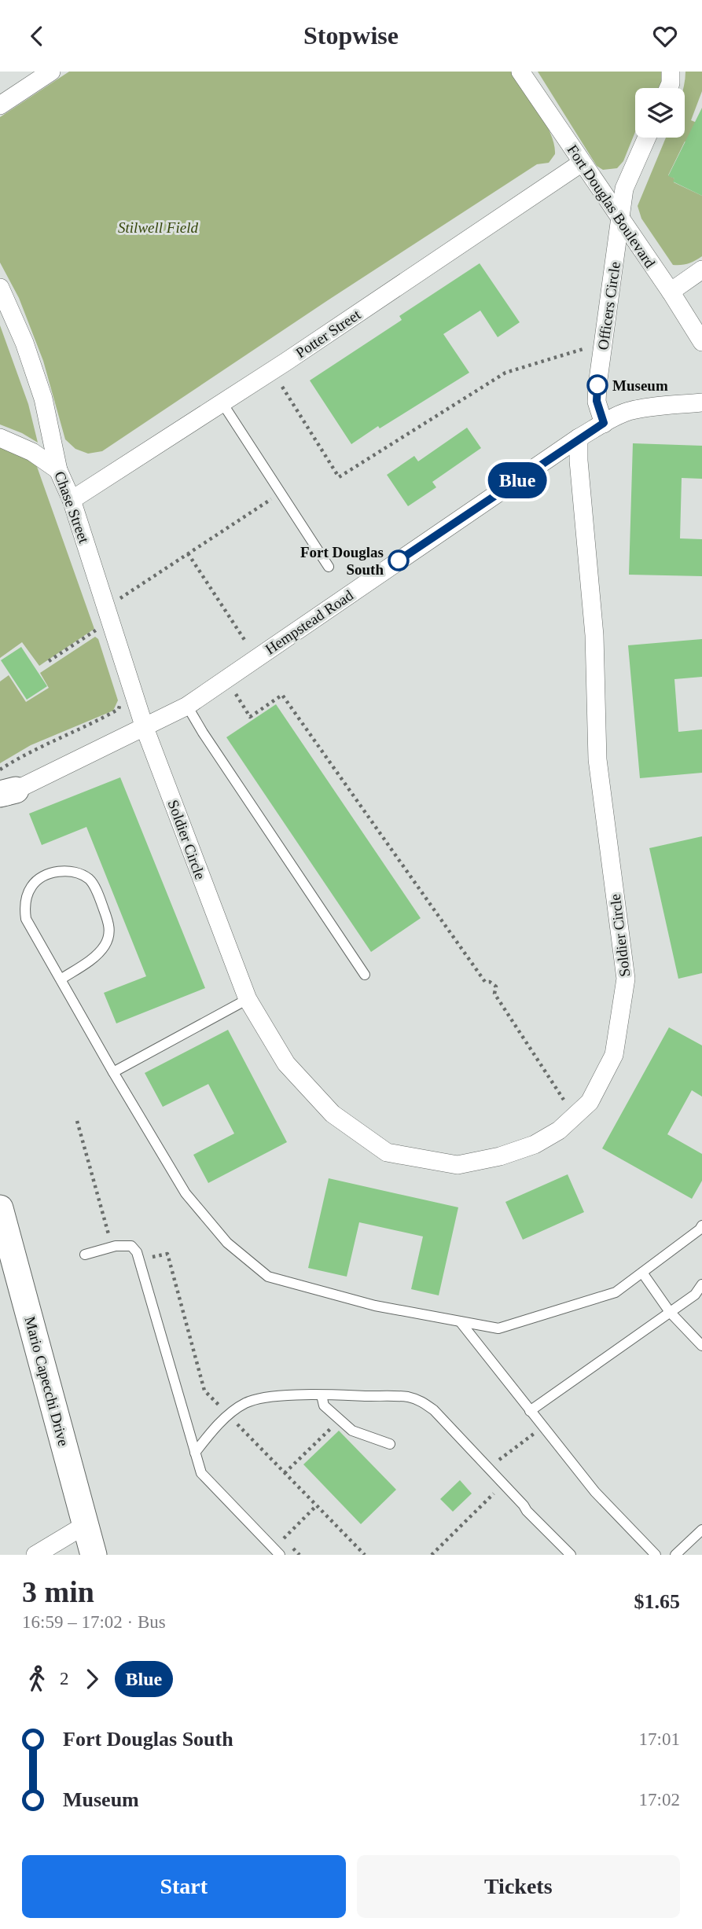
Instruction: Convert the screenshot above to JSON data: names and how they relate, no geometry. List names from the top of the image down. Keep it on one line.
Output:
{"streets":{"main road":["Mario Capecchi Drive"],"street":["Fort Douglas Boulevard","Officers Circle","Potter Street","Chase Street","Hempstead Road","Soldier Circle"]},"crossings":[["Fort Douglas Boulevard","Officers Circle"],["Fort Douglas Boulevard","Potter Street"],["Officers Circle","Hempstead Road"],["Potter Street","Chase Street"],["Chase Street","Hempstead Road"],["Chase Street","Soldier Circle"],["Hempstead Road","Soldier Circle"]],"parks":["Stilwell Field"],"places":["Museum","Fort Douglas South"],"lines":["bus line Blue"],"page":{"header":"Stopwise","on_map":"Blue","heading":["3 min","16:59 – 17:02 · Bus","$1.65"],"legs":["2","Blue"],"list":[{"name":"Fort Douglas South","value":"17:01"},{"name":"Museum","value":"17:02"}],"buttons":["Start","Tickets"]}}
